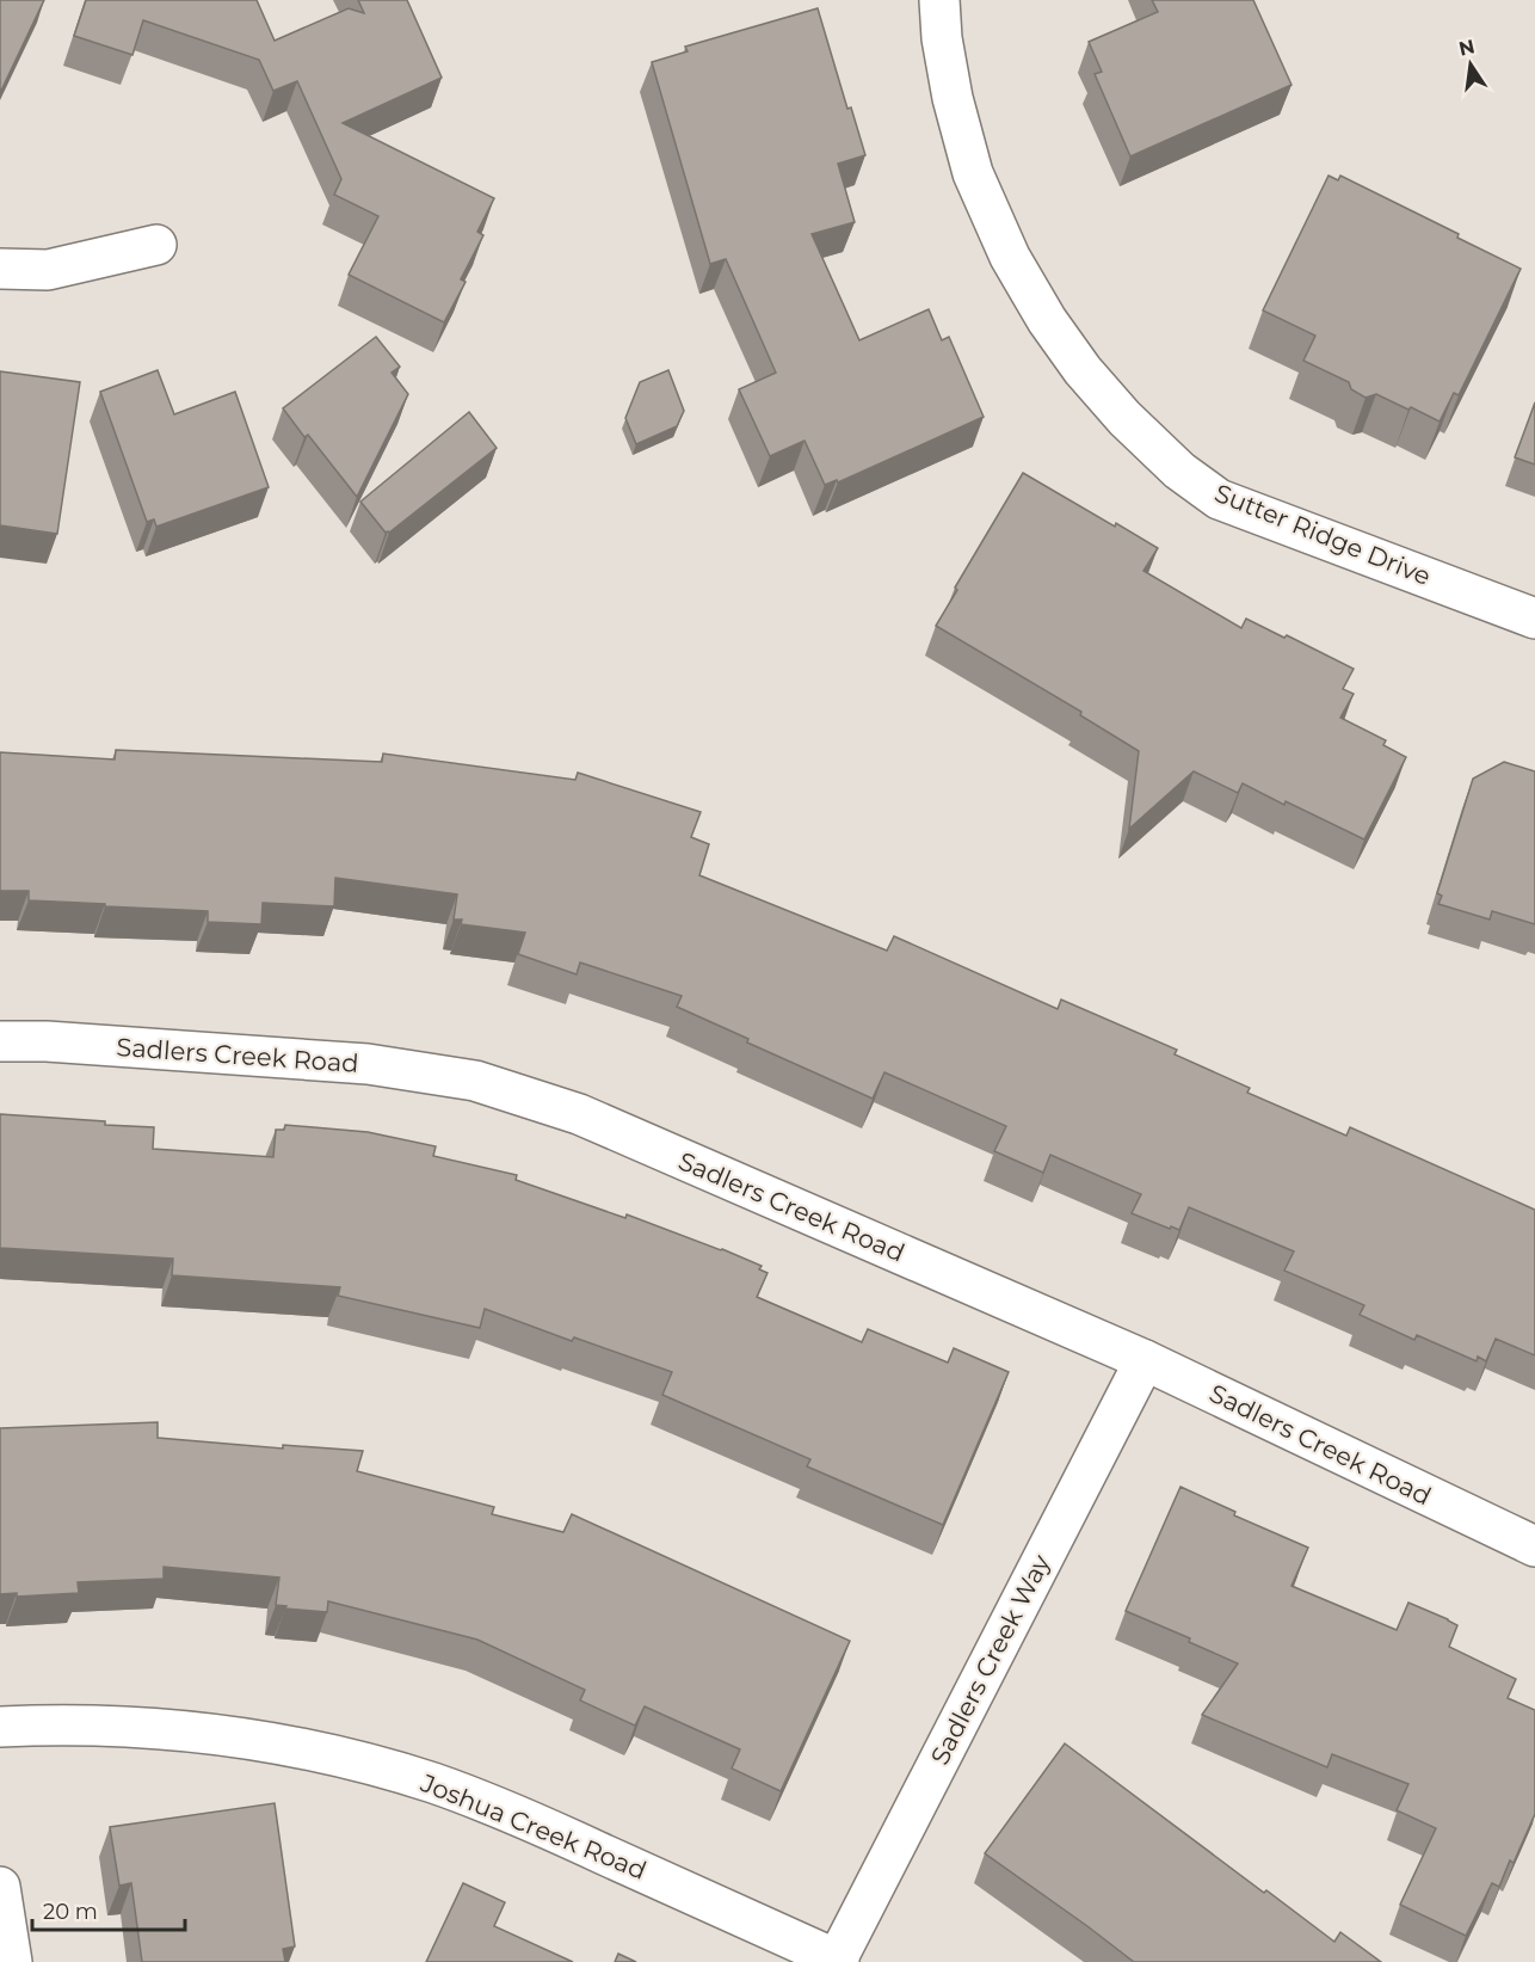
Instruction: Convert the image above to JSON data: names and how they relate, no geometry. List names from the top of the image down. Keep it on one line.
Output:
{"streets":{"street":["Sutter Ridge Drive","Sadlers Creek Road","Sadlers Creek Way","Joshua Creek Road"]},"crossings":[["Sadlers Creek Road","Sadlers Creek Way"],["Sadlers Creek Way","Joshua Creek Road"]],"scale_bar":"20 m","north":"top"}
